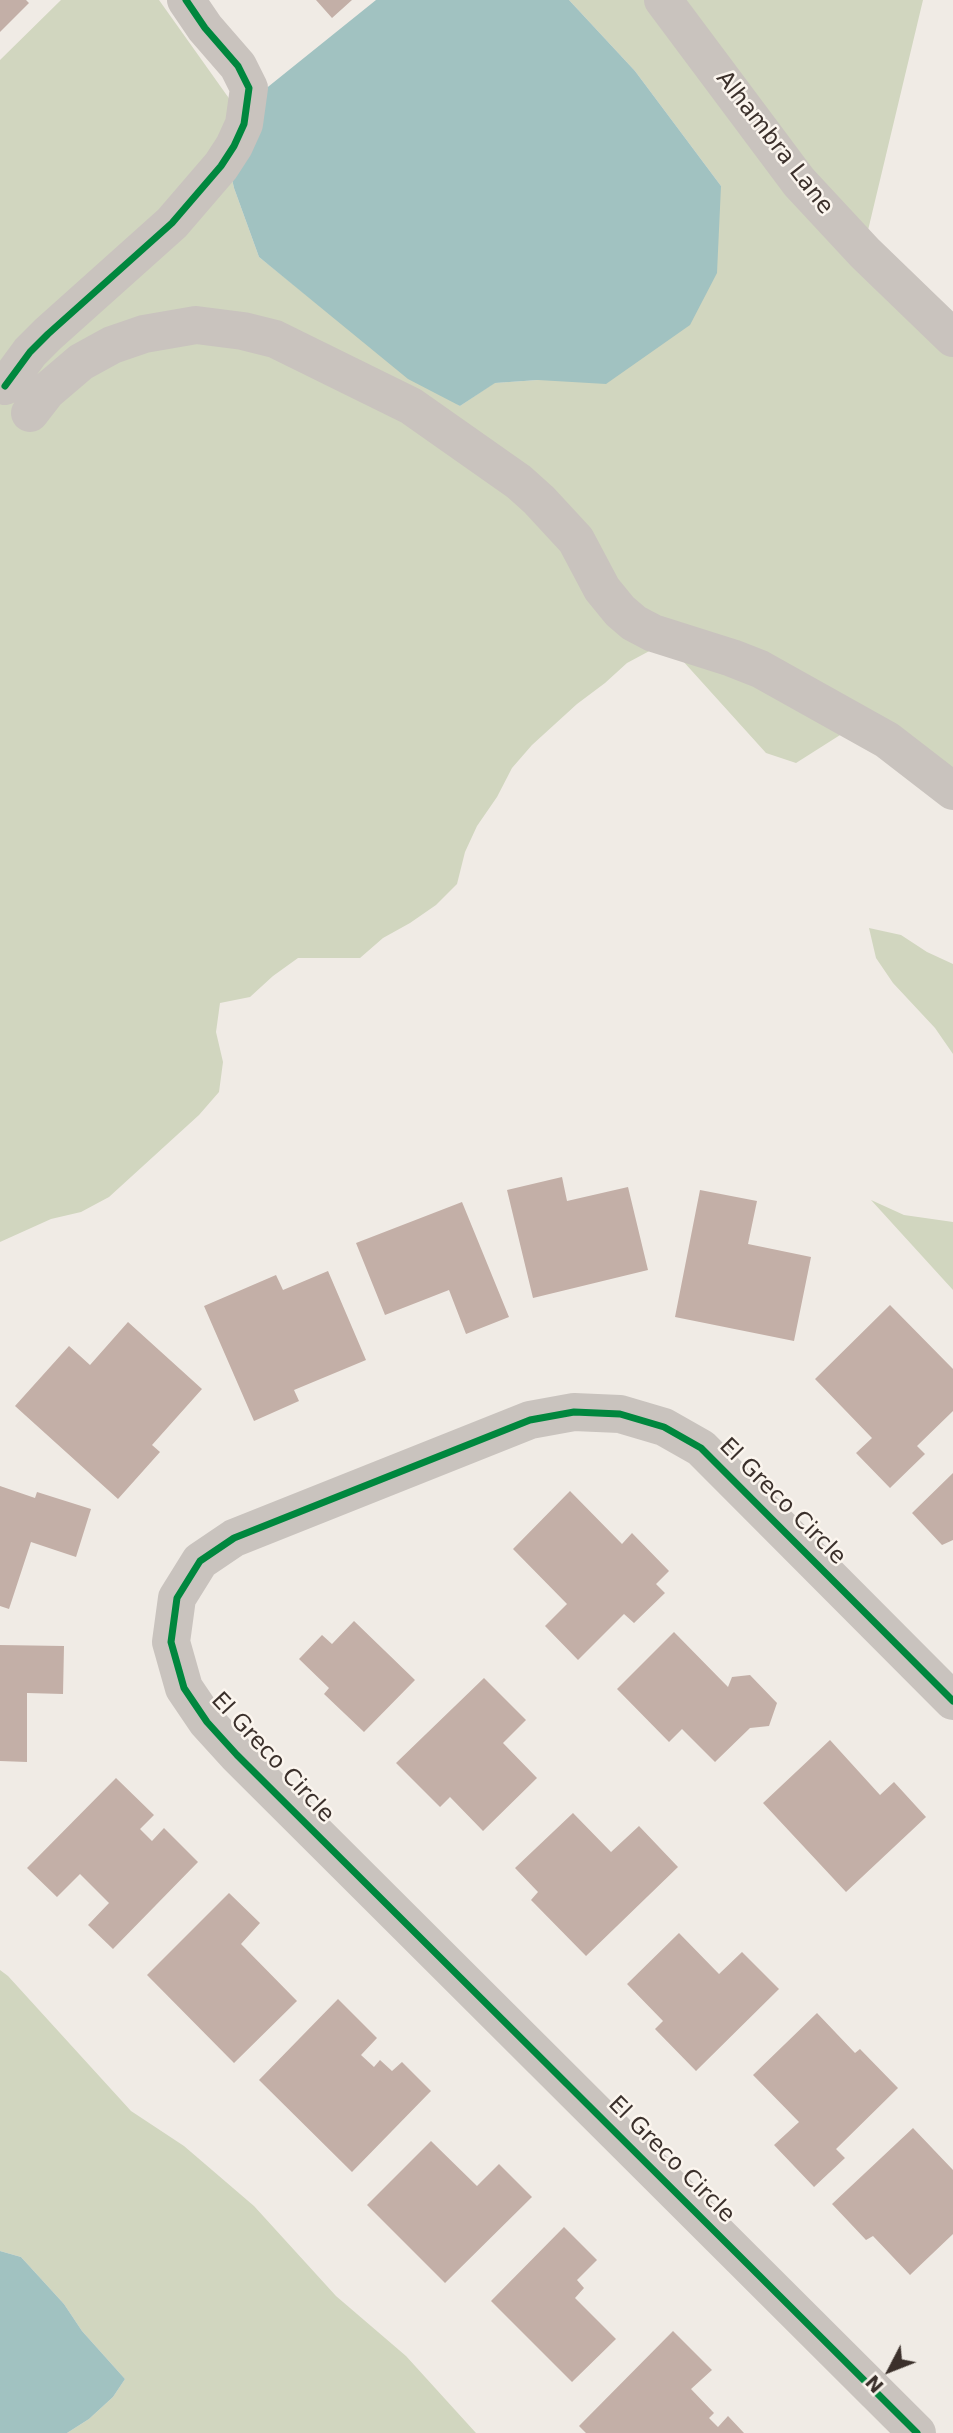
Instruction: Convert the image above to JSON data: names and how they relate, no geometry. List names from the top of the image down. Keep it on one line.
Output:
{"streets":{"street":["Alhambra Lane","El Greco Circle"]},"north":"bottom left"}
